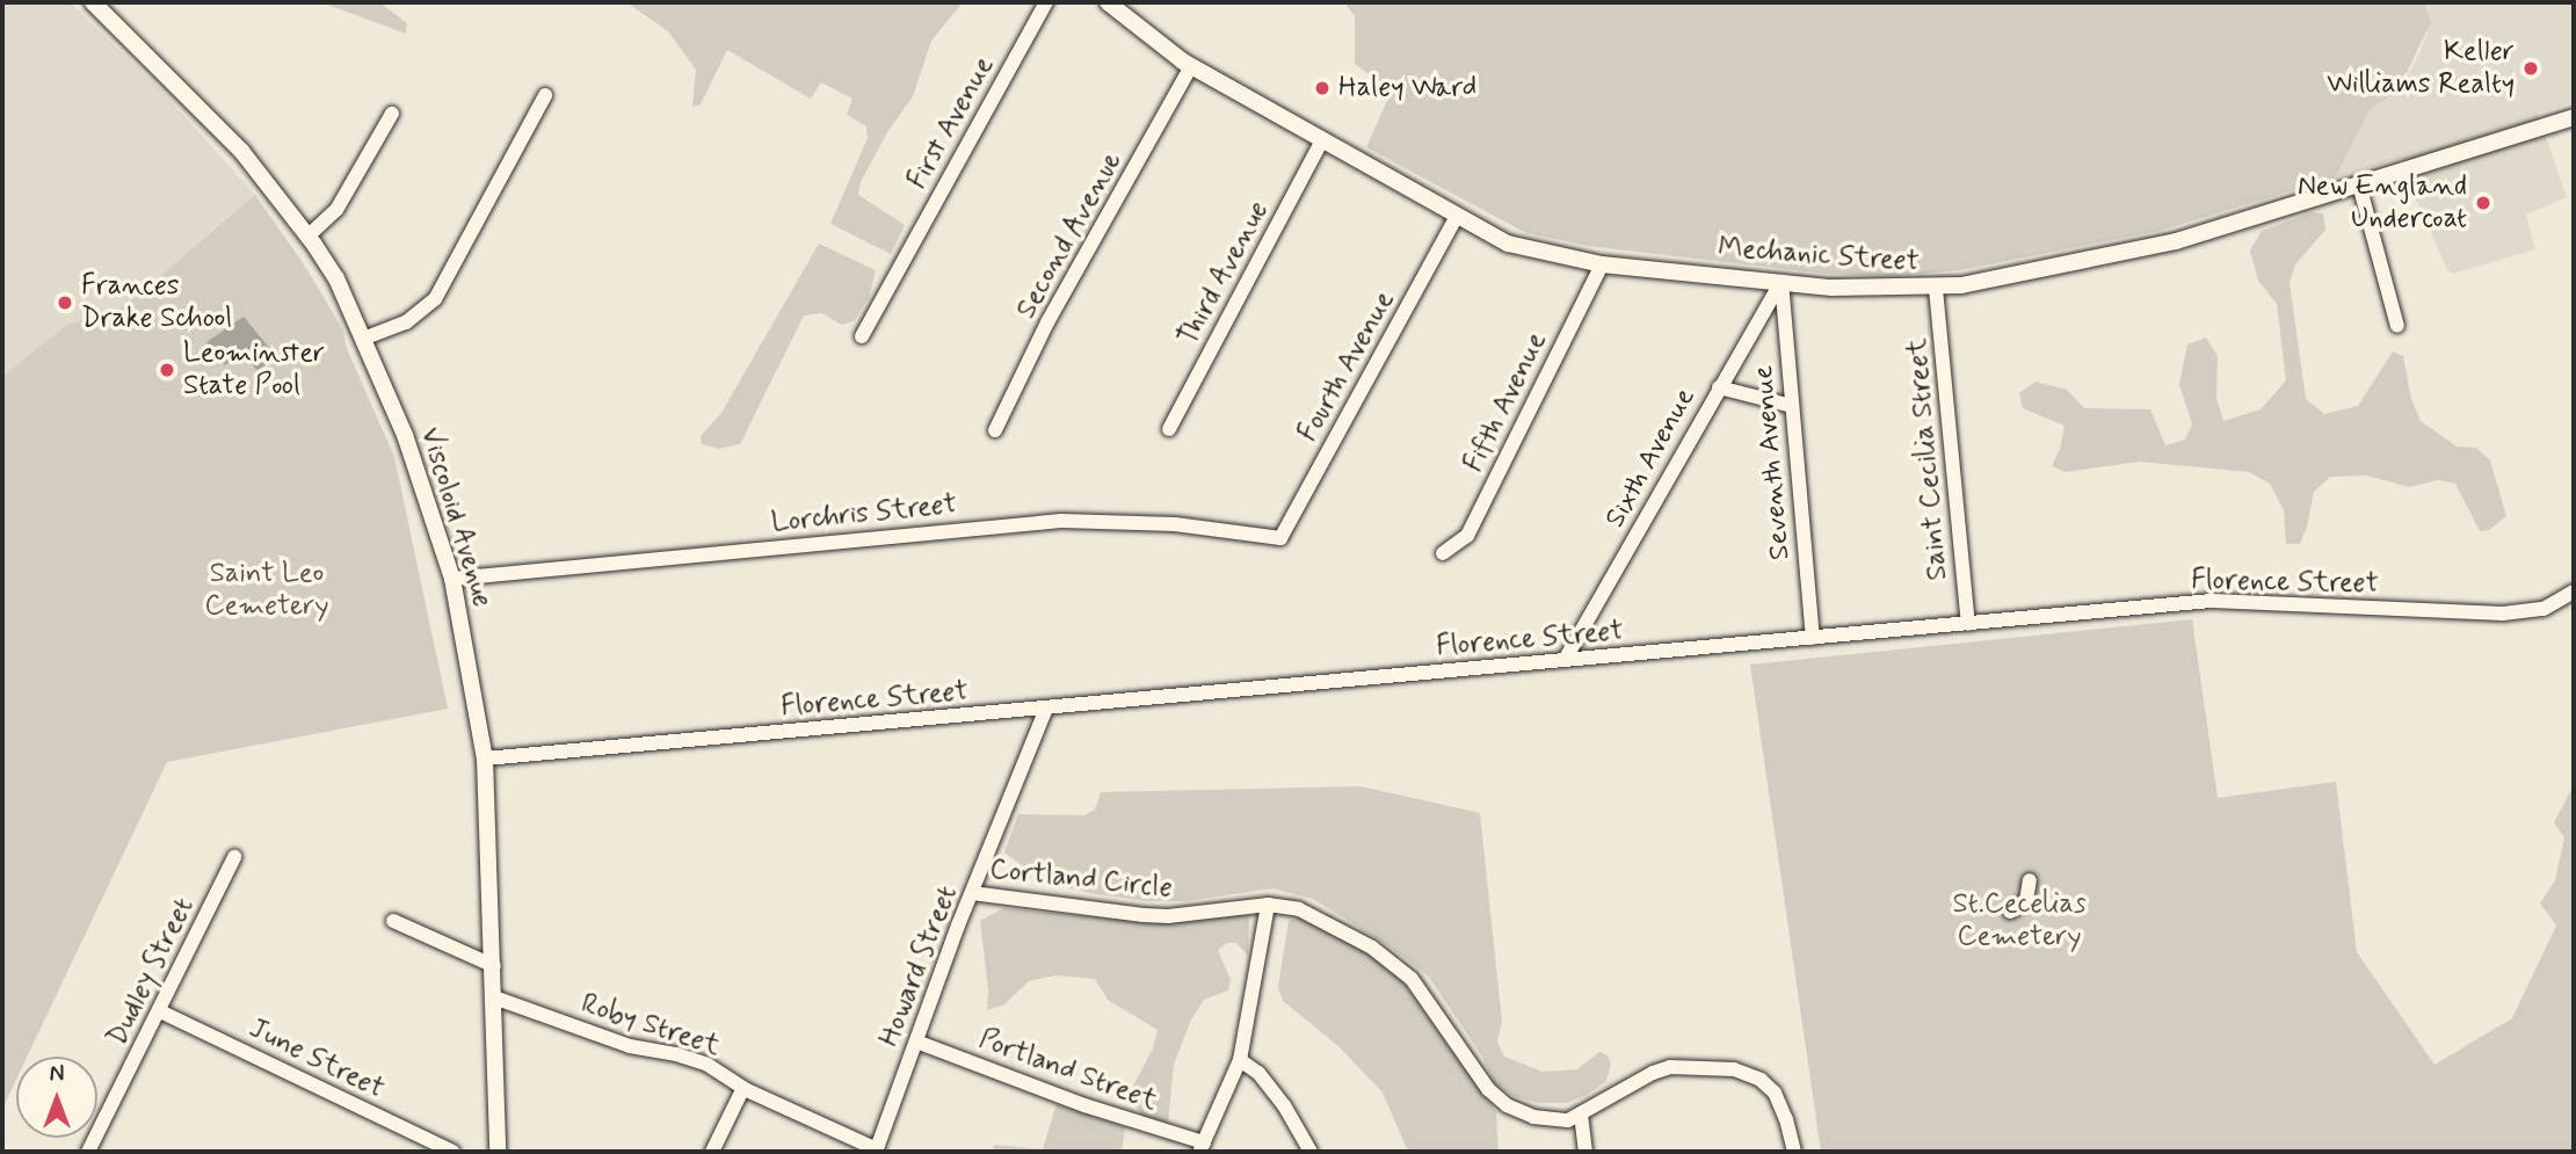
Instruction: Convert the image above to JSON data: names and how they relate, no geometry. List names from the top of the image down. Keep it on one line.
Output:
{"streets":{"main road":["Mechanic Street","Viscoloid Avenue"],"street":["First Avenue","Second Avenue","Third Avenue","Fourth Avenue","Fifth Avenue","Sixth Avenue","Saint Cecilia Street","Seventh Avenue","Lorchris Street","Florence Street","Cortland Circle","Howard Street","Dudley Street","Roby Street","June Street","Portland Street"]},"crossings":[["Second Avenue","Mechanic Street"],["Mechanic Street","Third Avenue"],["Mechanic Street","Fourth Avenue"],["Mechanic Street","Fifth Avenue"],["Mechanic Street","Sixth Avenue"],["Mechanic Street","Saint Cecilia Street"],["Mechanic Street","Seventh Avenue"],["Fourth Avenue","Lorchris Street"],["Sixth Avenue","Seventh Avenue"],["Sixth Avenue","Florence Street"],["Saint Cecilia Street","Florence Street"],["Seventh Avenue","Florence Street"],["Lorchris Street","Viscoloid Avenue"],["Viscoloid Avenue","Florence Street"],["Viscoloid Avenue","Roby Street"],["Florence Street","Howard Street"],["Cortland Circle","Howard Street"],["Howard Street","Roby Street"],["Howard Street","Portland Street"],["Dudley Street","June Street"]],"parks":["Saint Leo Cemetery","St.Cecelias Cemetery"],"places":["Keller Williams Realty","Haley Ward","New England Undercoat","Frances Drake School","Leominster State Pool"],"north":"top"}
